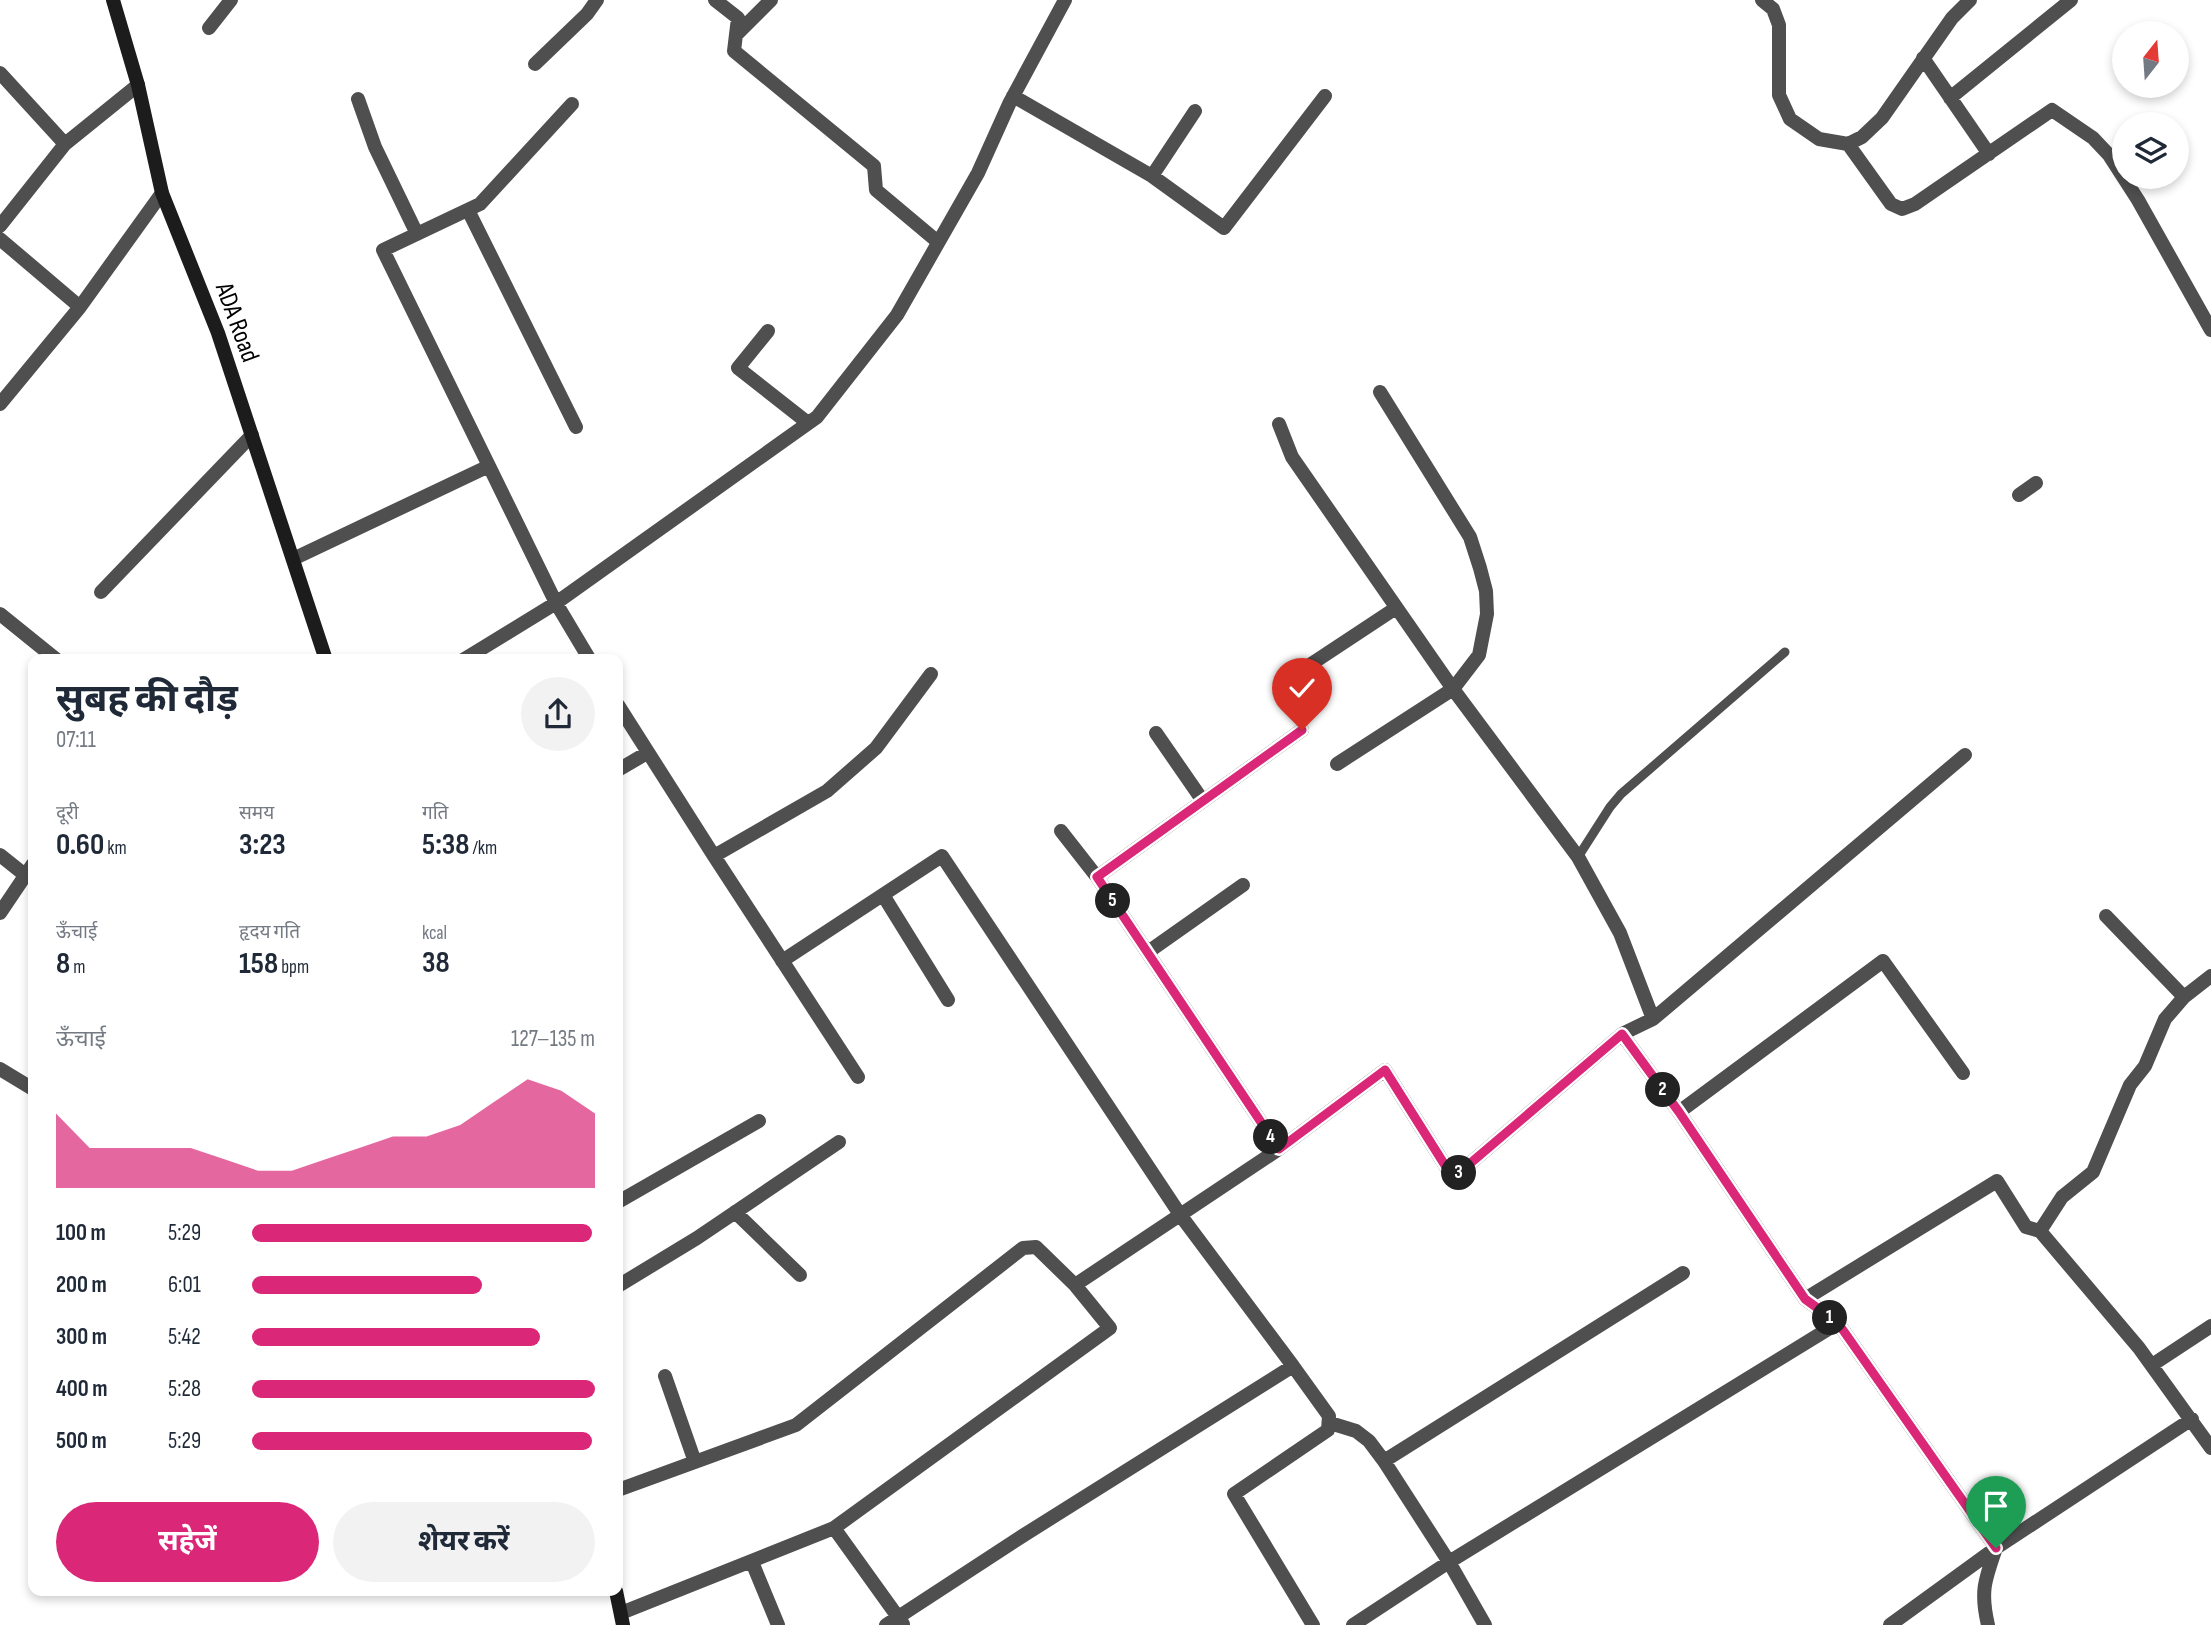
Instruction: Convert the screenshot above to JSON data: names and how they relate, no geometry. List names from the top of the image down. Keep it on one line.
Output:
{"streets":{"street":["ADA Road"]},"north":"top","page":{"heading":["सुबह की दौड़","07:11"],"stats":[["दूरी","0.60 km"],["समय","3:23"],["गति","5:38 /km"],["ऊँचाई","8 m"],["हृदय गति","158 bpm"],["kcal","38"]],"pins":["5","2","4","3","1"],"chart":["ऊँचाई","127–135 m"],"list":[{"name":"100 m","note":"5:29"},{"name":"200 m","note":"6:01"},{"name":"300 m","note":"5:42"},{"name":"400 m","note":"5:28"},{"name":"500 m","note":"5:29"}],"buttons":["सहेजें","शेयर करें"]}}
